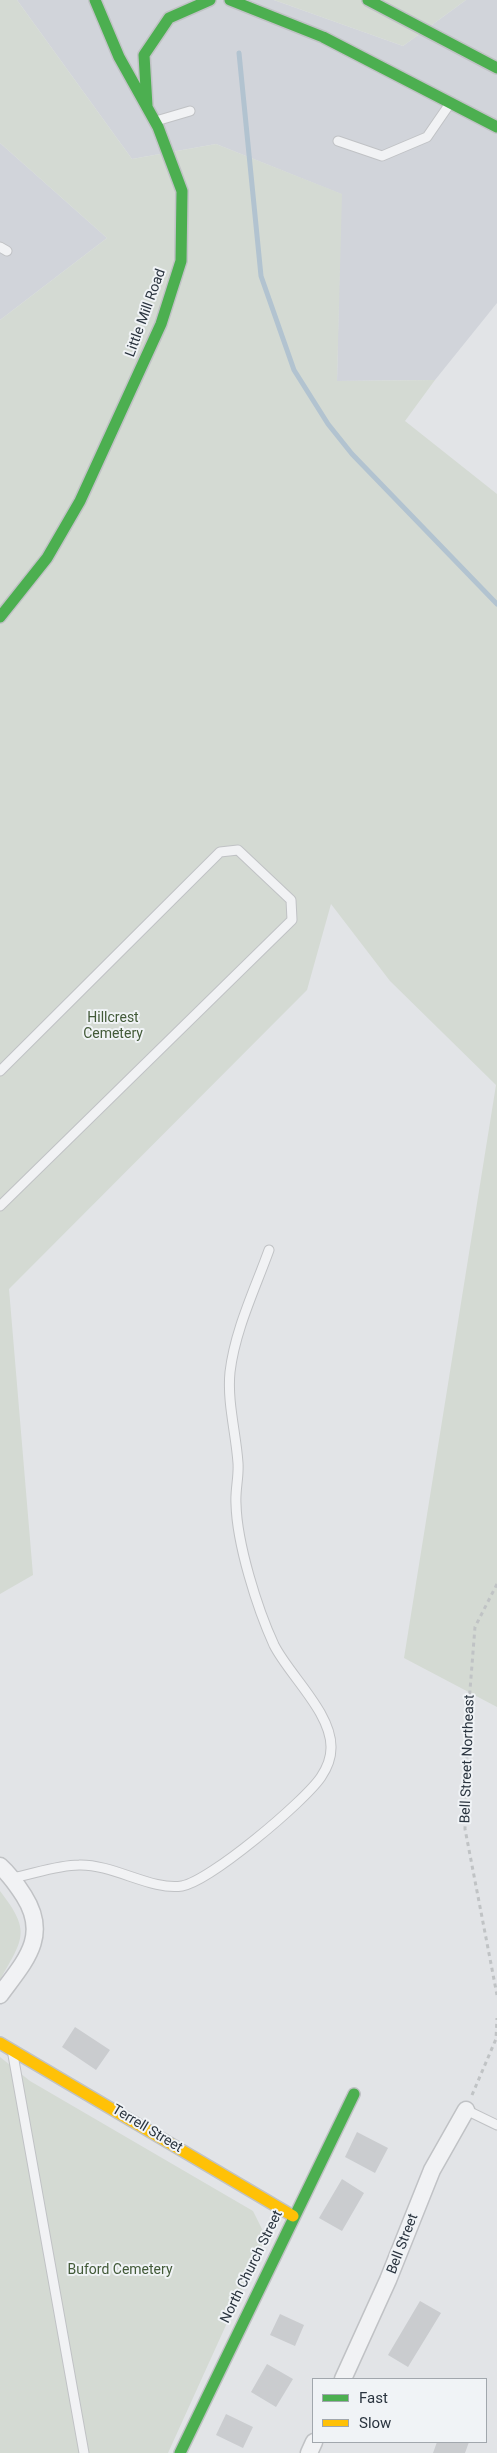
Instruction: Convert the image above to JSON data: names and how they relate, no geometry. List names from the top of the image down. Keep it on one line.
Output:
{"streets":{"street":["Little Mill Road","Terrell Street","Bell Street","North Church Street"],"path":["Bell Street Northeast"]},"crossings":[["Terrell Street","North Church Street"]],"parks":["Hillcrest Cemetery","Buford Cemetery"],"legend":["Fast","Slow"]}
